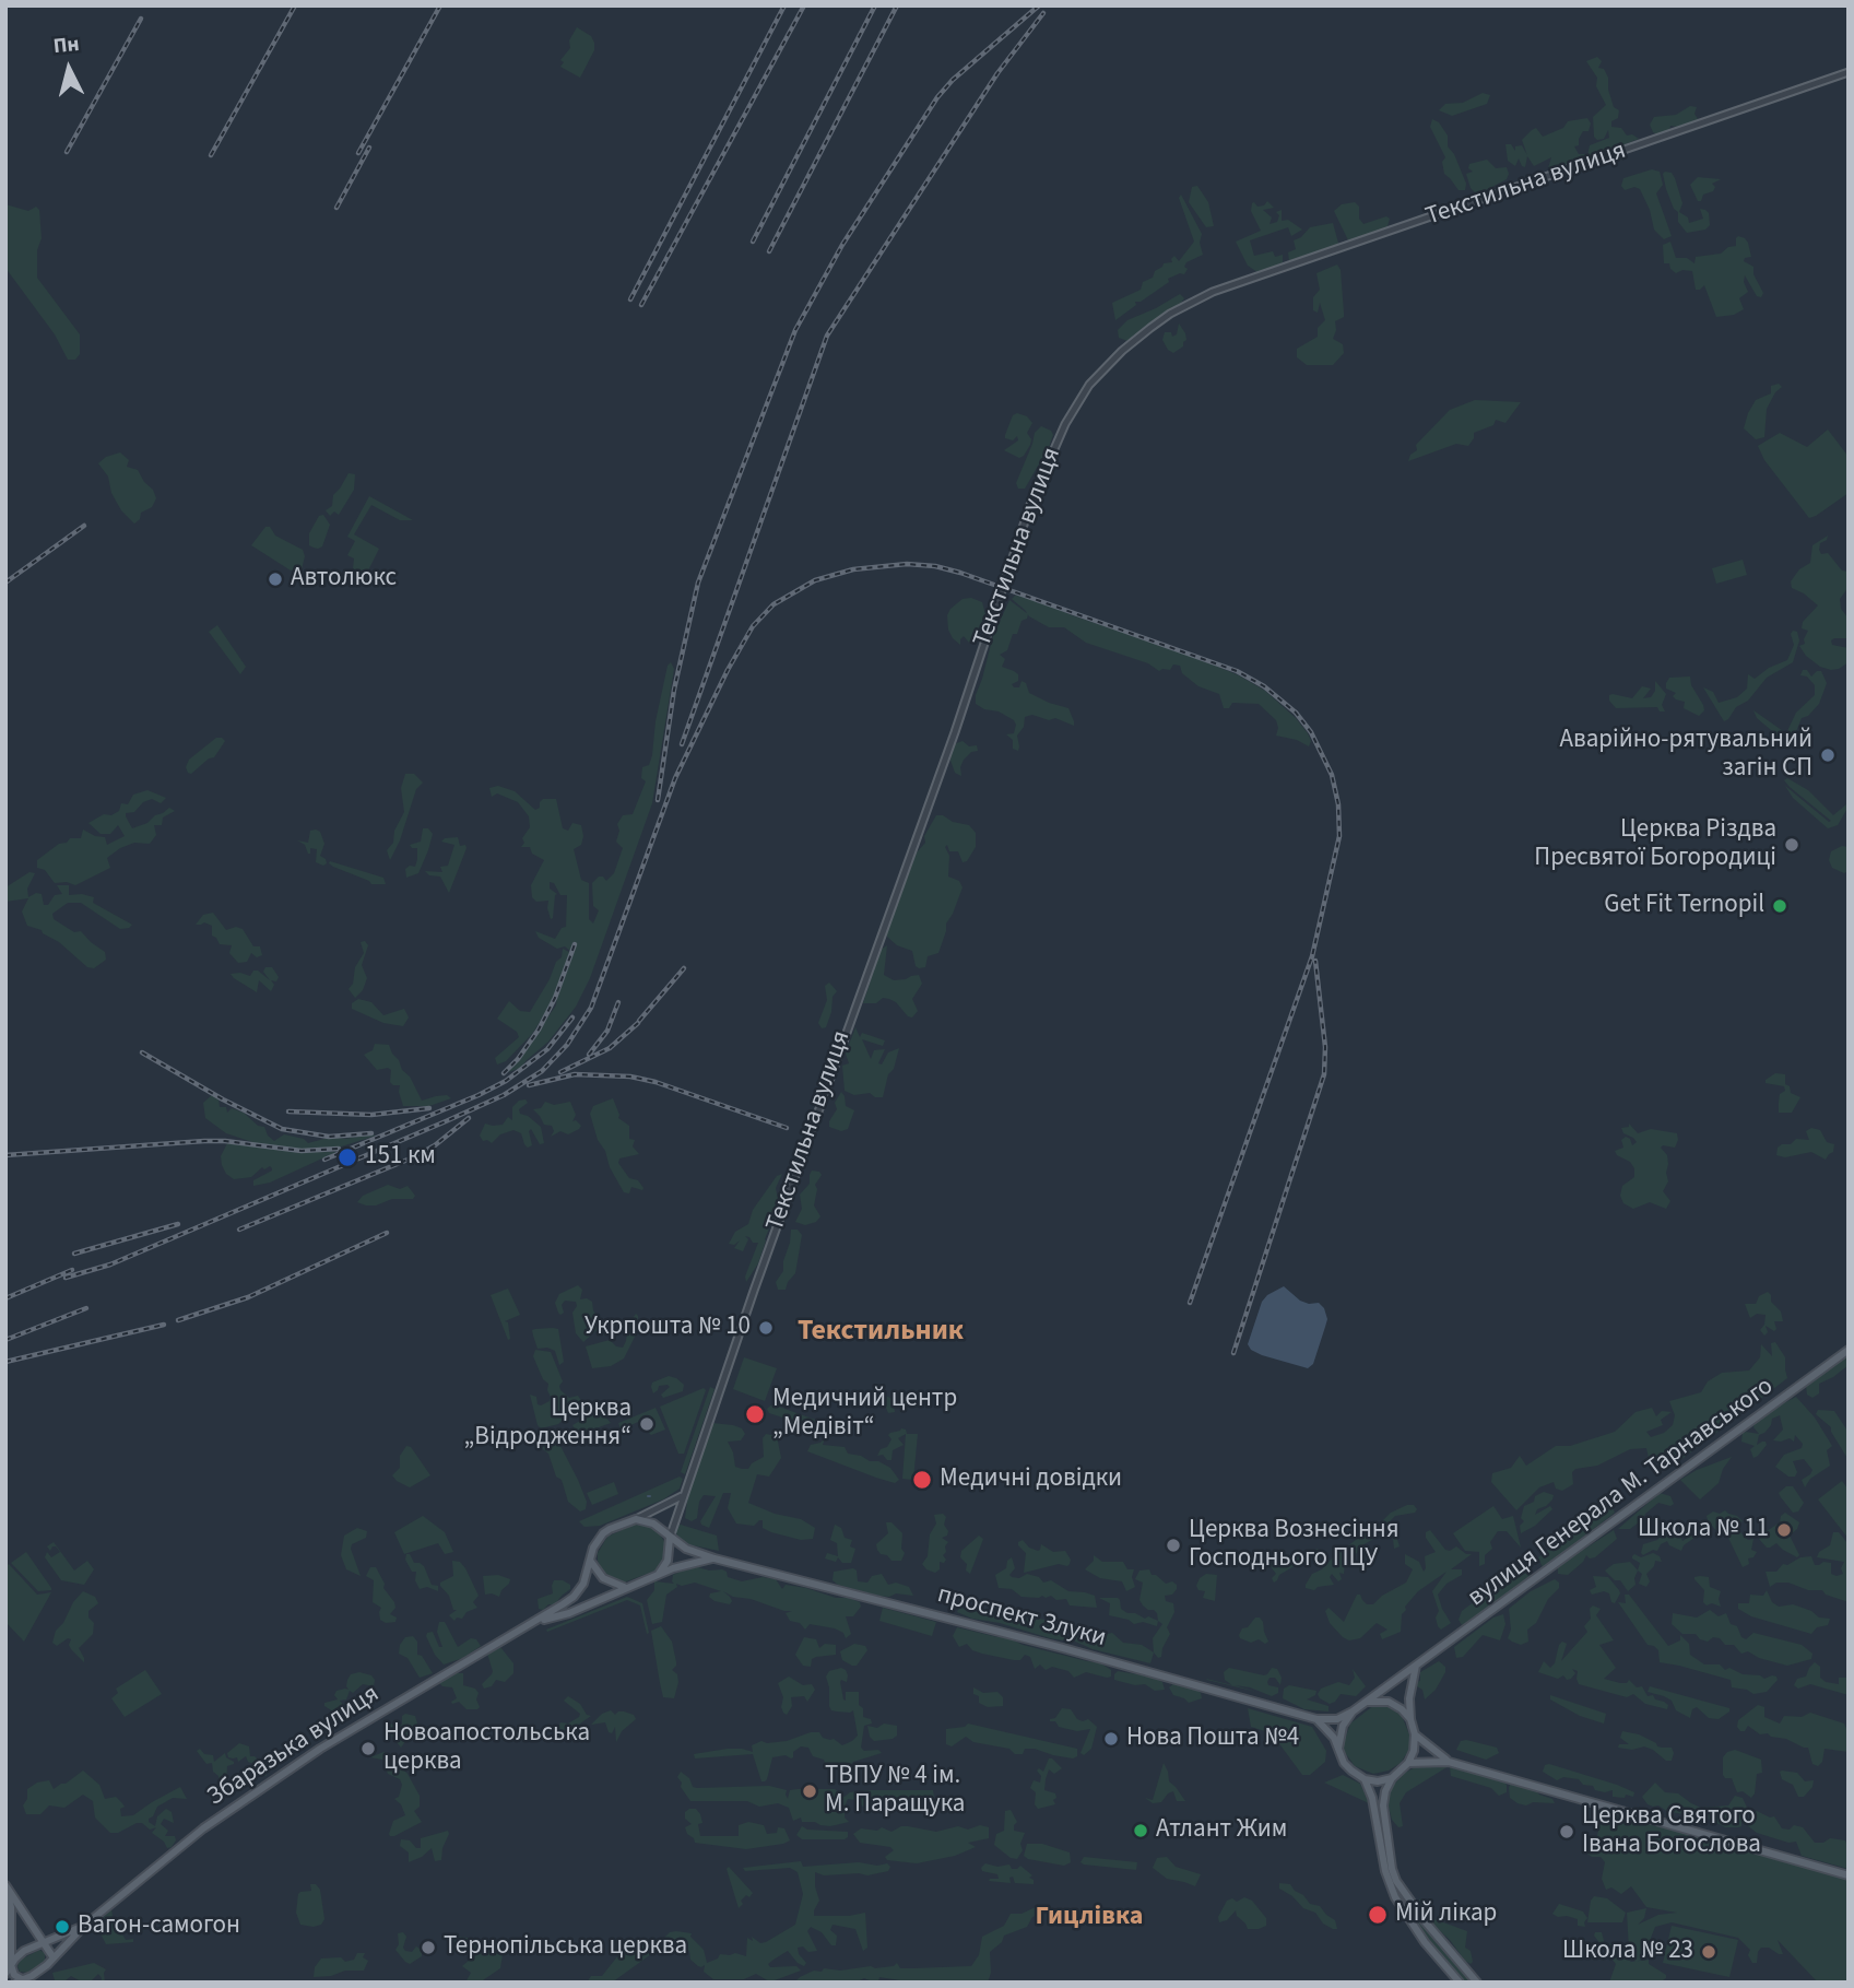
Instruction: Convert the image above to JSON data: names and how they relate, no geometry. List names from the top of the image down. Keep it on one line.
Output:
{"streets":{"main road":["вулиця Генерала М. Тарнавського","проспект Злуки","Збаразька вулиця"],"street":["Текстильна вулиця"]},"crossings":[["Текстильна вулиця","проспект Злуки"],["Текстильна вулиця","Збаразька вулиця"],["вулиця Генерала М. Тарнавського","проспект Злуки"],["проспект Злуки","Збаразька вулиця"]],"districts":["Текстильник","Гицлівка"],"places":["Автолюкс","Аварійно-рятувальний загін СП","Церква Різдва Пресвятої Богородиці","Get Fit Ternopil","151 км","Укрпошта № 10","Медичний центр „Медівіт“","Церква „Відродження“","Медичні довідки","Школа № 11","Церква Вознесіння Господнього ПЦУ","Нова Пошта №4","Новоапостольська церква","ТВПУ № 4 ім. М. Паращука","Атлант Жим","Церква Святого Івана Богослова","Мій лікар","Вагон-самогон","Тернопільська церква","Школа № 23"],"north":"top"}
